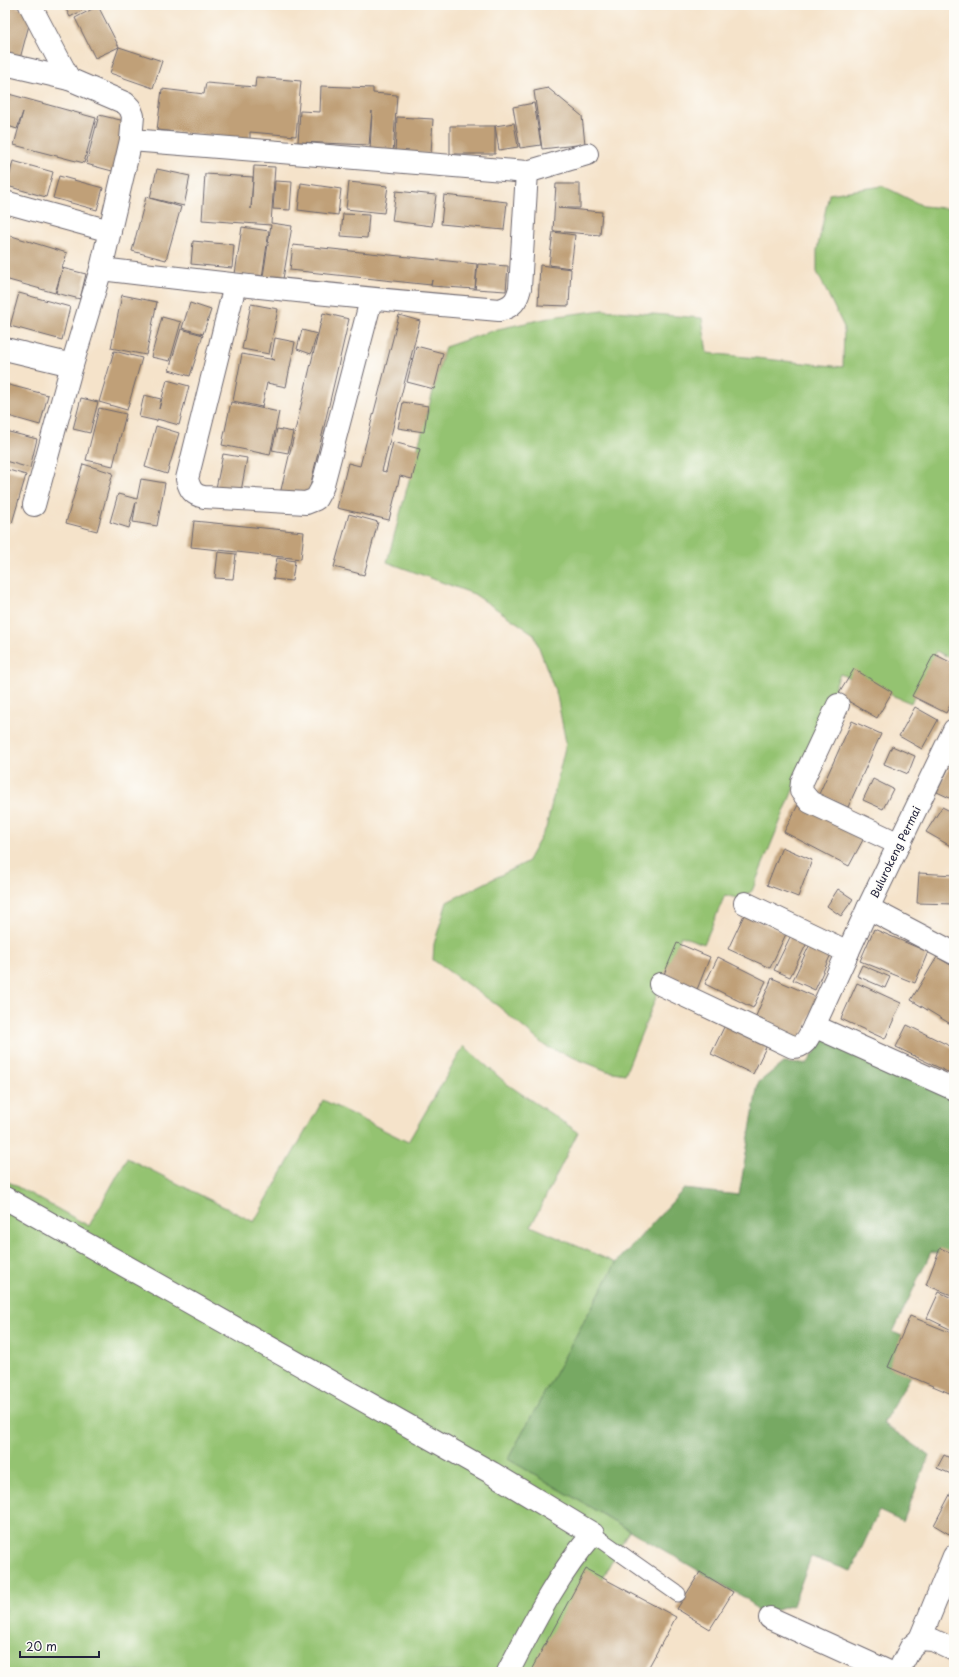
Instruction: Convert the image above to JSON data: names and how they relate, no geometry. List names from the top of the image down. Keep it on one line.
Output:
{"streets":{"street":["Bulurokeng Permai"]},"scale_bar":"20 m"}
